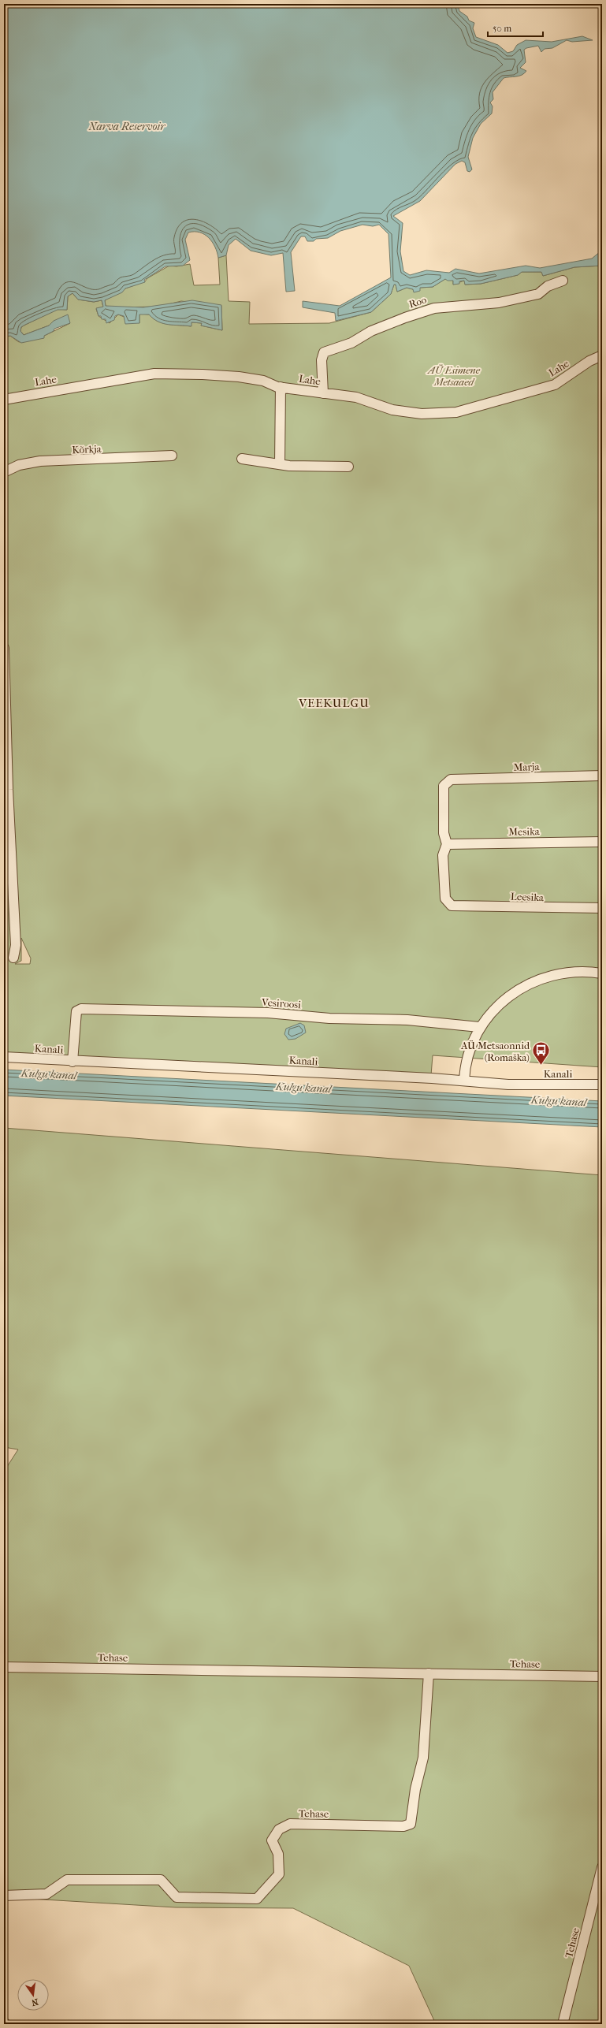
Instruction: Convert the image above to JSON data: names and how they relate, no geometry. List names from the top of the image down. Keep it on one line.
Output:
{"streets":{"street":["Roo","Lahe","Kõrkja","Marja","Mesika","Leesika","Vesiroosi","Kanali","Tehase"]},"crossings":[["Roo","Lahe"],["Marja","Mesika"],["Marja","Leesika"],["Mesika","Leesika"],["Vesiroosi","Kanali"]],"districts":["VEEKULGU"],"water":["Narva Reservoir","Kulgu kanal"],"parks":["AÜ Esimene Metsaaed"],"places":{"bus stop":["AÜ Metsaonnid (Romaška)"]},"scale_bar":"50 m","north":"bottom"}
